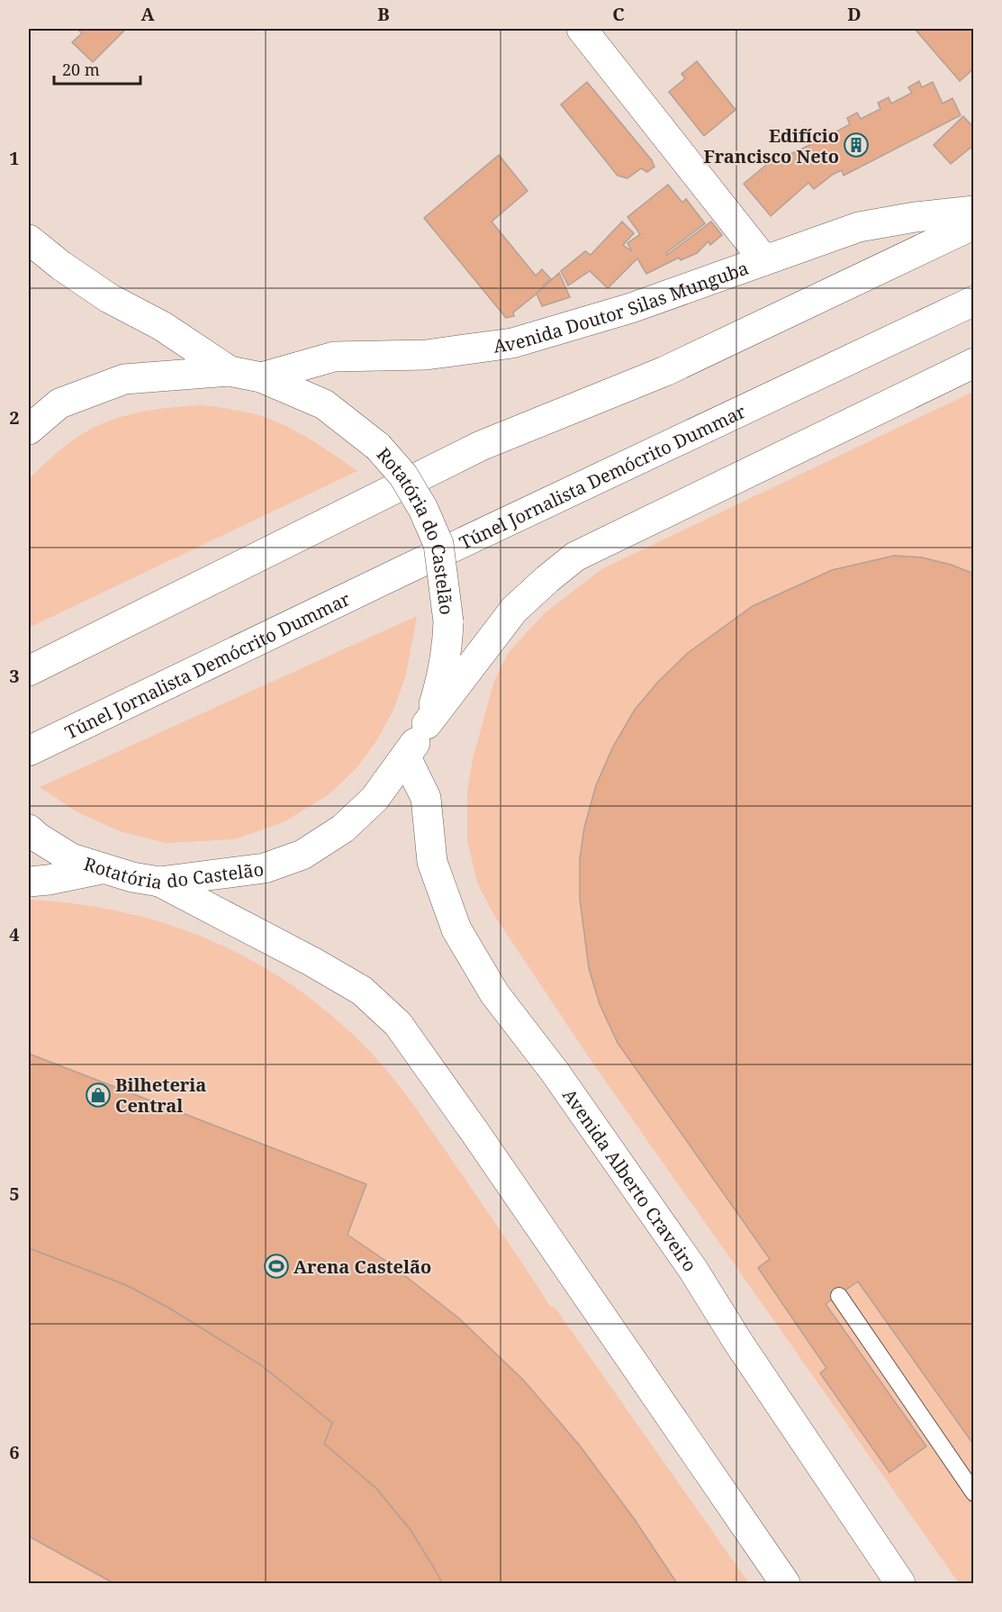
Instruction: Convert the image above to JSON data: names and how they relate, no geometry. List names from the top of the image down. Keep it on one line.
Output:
{"streets":{"main road":["Avenida Doutor Silas Munguba","Túnel Jornalista Demócrito Dummar","Rotatória do Castelão","Avenida Alberto Craveiro"]},"crossings":[["Avenida Doutor Silas Munguba","Rotatória do Castelão"],["Rotatória do Castelão","Avenida Alberto Craveiro"]],"places":{"building":["Edifício Francisco Neto"],"shop":["Bilheteria Central"],"sports":["Arena Castelão"]},"scale_bar":"20 m","grid":{"columns":["A","B","C","D"],"rows":["1","2","3","4","5","6"]}}
